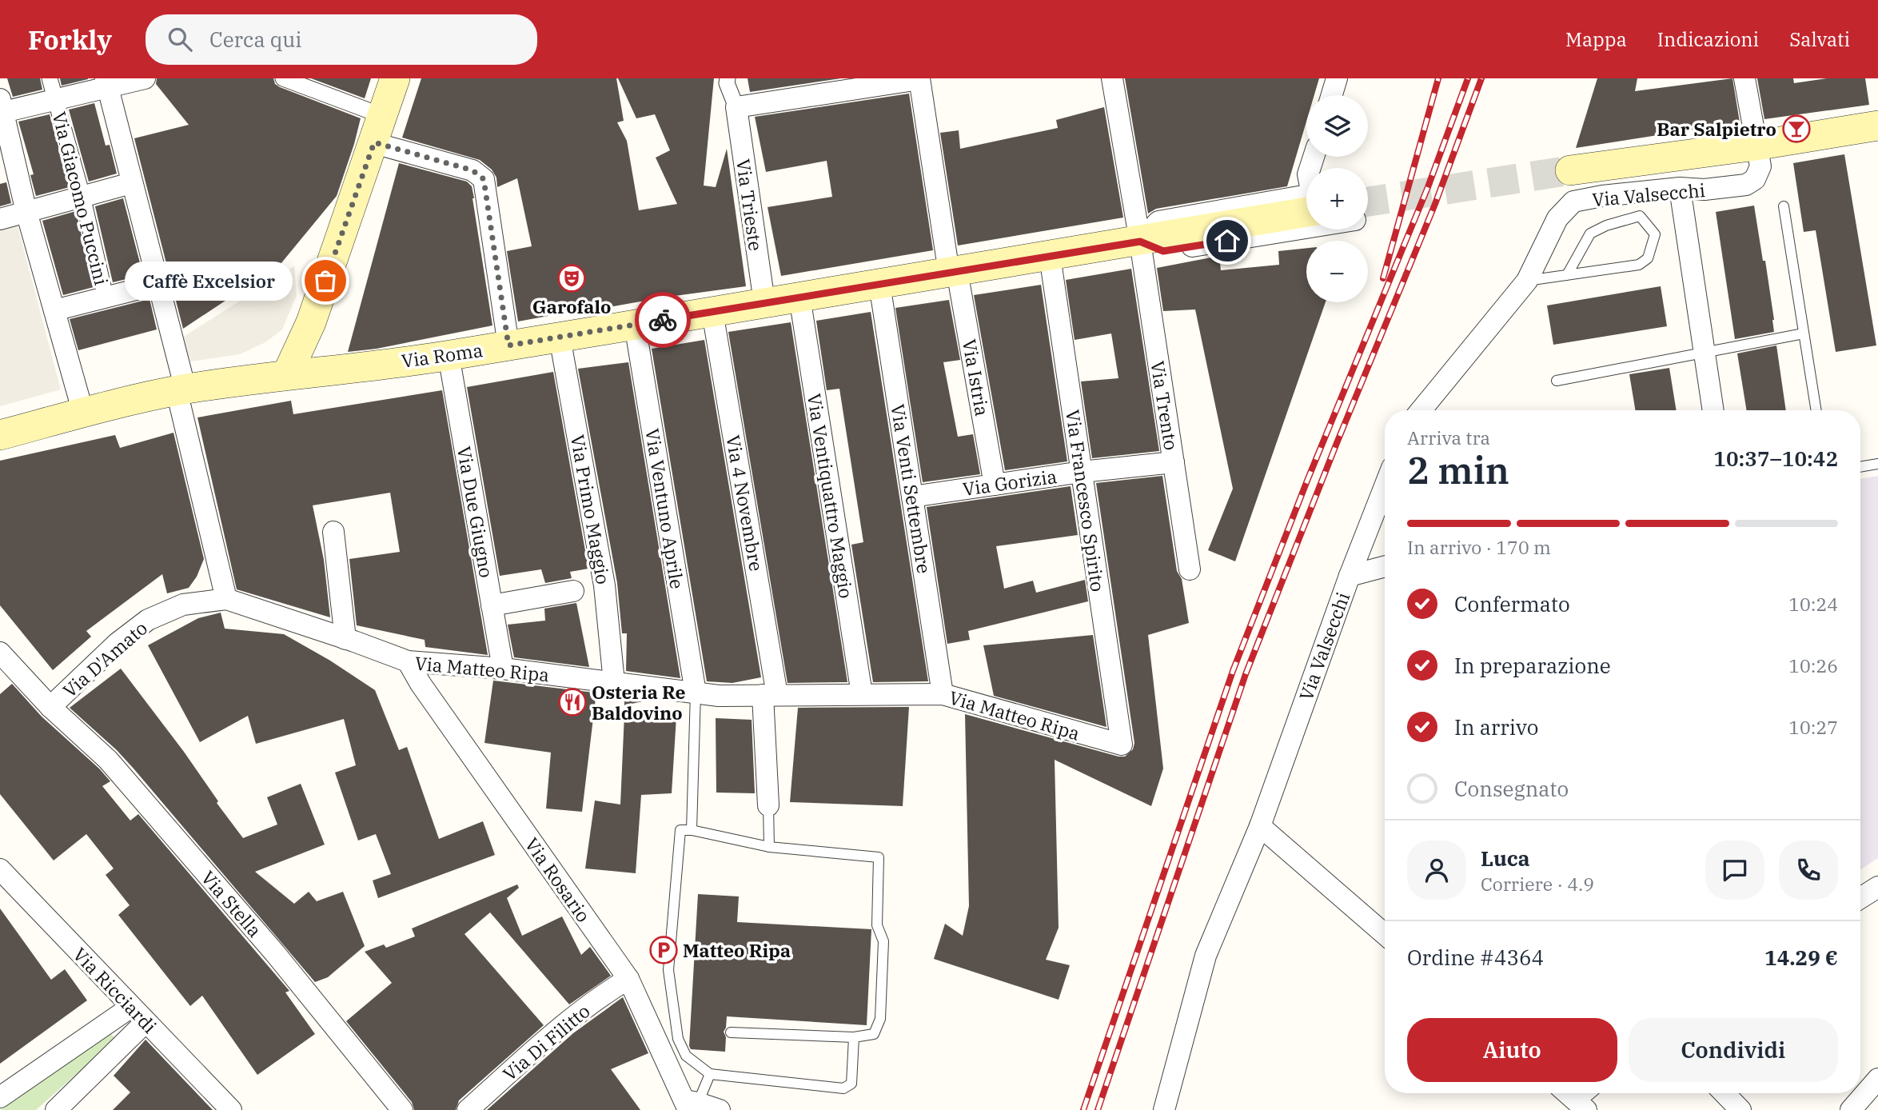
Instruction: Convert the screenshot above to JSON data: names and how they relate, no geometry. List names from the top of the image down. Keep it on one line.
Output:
{"streets":{"main road":["Via Roma"],"street":["Via Valsecchi","Via Giacomo Puccini","Via Trieste","Via Istria","Via Trento","Via Gorizia","Via Venti Settembre","Via Ventiquattro Maggio","Via Francesco Spirito","Via 4 Novembre","Via Ventuno Aprile","Via Primo Maggio","Via Due Giugno","Via D'Amato","Via Matteo Ripa","Via Rosario","Via Stella","Via Ricciardi","Via Di Filitto"]},"crossings":[["Via Trieste","Via Roma"],["Via Roma","Via Istria"],["Via Roma","Via Trento"],["Via Roma","Via Venti Settembre"],["Via Roma","Via Ventiquattro Maggio"],["Via Roma","Via Francesco Spirito"],["Via Roma","Via 4 Novembre"],["Via Roma","Via Ventuno Aprile"],["Via Roma","Via Primo Maggio"],["Via Roma","Via Due Giugno"],["Via Istria","Via Gorizia"],["Via Trento","Via Gorizia"],["Via Gorizia","Via Venti Settembre"],["Via Gorizia","Via Francesco Spirito"],["Via Venti Settembre","Via Matteo Ripa"],["Via Ventiquattro Maggio","Via Matteo Ripa"],["Via Francesco Spirito","Via Matteo Ripa"],["Via 4 Novembre","Via Matteo Ripa"],["Via Ventuno Aprile","Via Matteo Ripa"],["Via Primo Maggio","Via Matteo Ripa"],["Via Due Giugno","Via Matteo Ripa"],["Via D'Amato","Via Matteo Ripa"],["Via D'Amato","Via Stella"],["Via Matteo Ripa","Via Rosario"],["Via Rosario","Via Di Filitto"]],"places":{"bar":["Bar Salpietro"],"theatre":["Garofalo"],"other":["Caffè Excelsior"],"restaurant":["Osteria Re Baldovino"],"parking":["Matteo Ripa"]},"page":{"header":"Forkly","search":"Cerca qui","nav":["Mappa","Indicazioni","Salvati"],"map_buttons":["+","−"],"bubble":"Caffè Excelsior","heading":["2 min","Arriva tra","10:37–10:42"],"panel":["Luca","Corriere · 4.9","Ordine #4364","14.29 €"],"bar":"In arrivo · 170 m","list":[["Confermato","10:24"],["In preparazione","10:26"],["In arrivo","10:27"],"Consegnato"],"buttons":["Aiuto","Condividi"]}}
